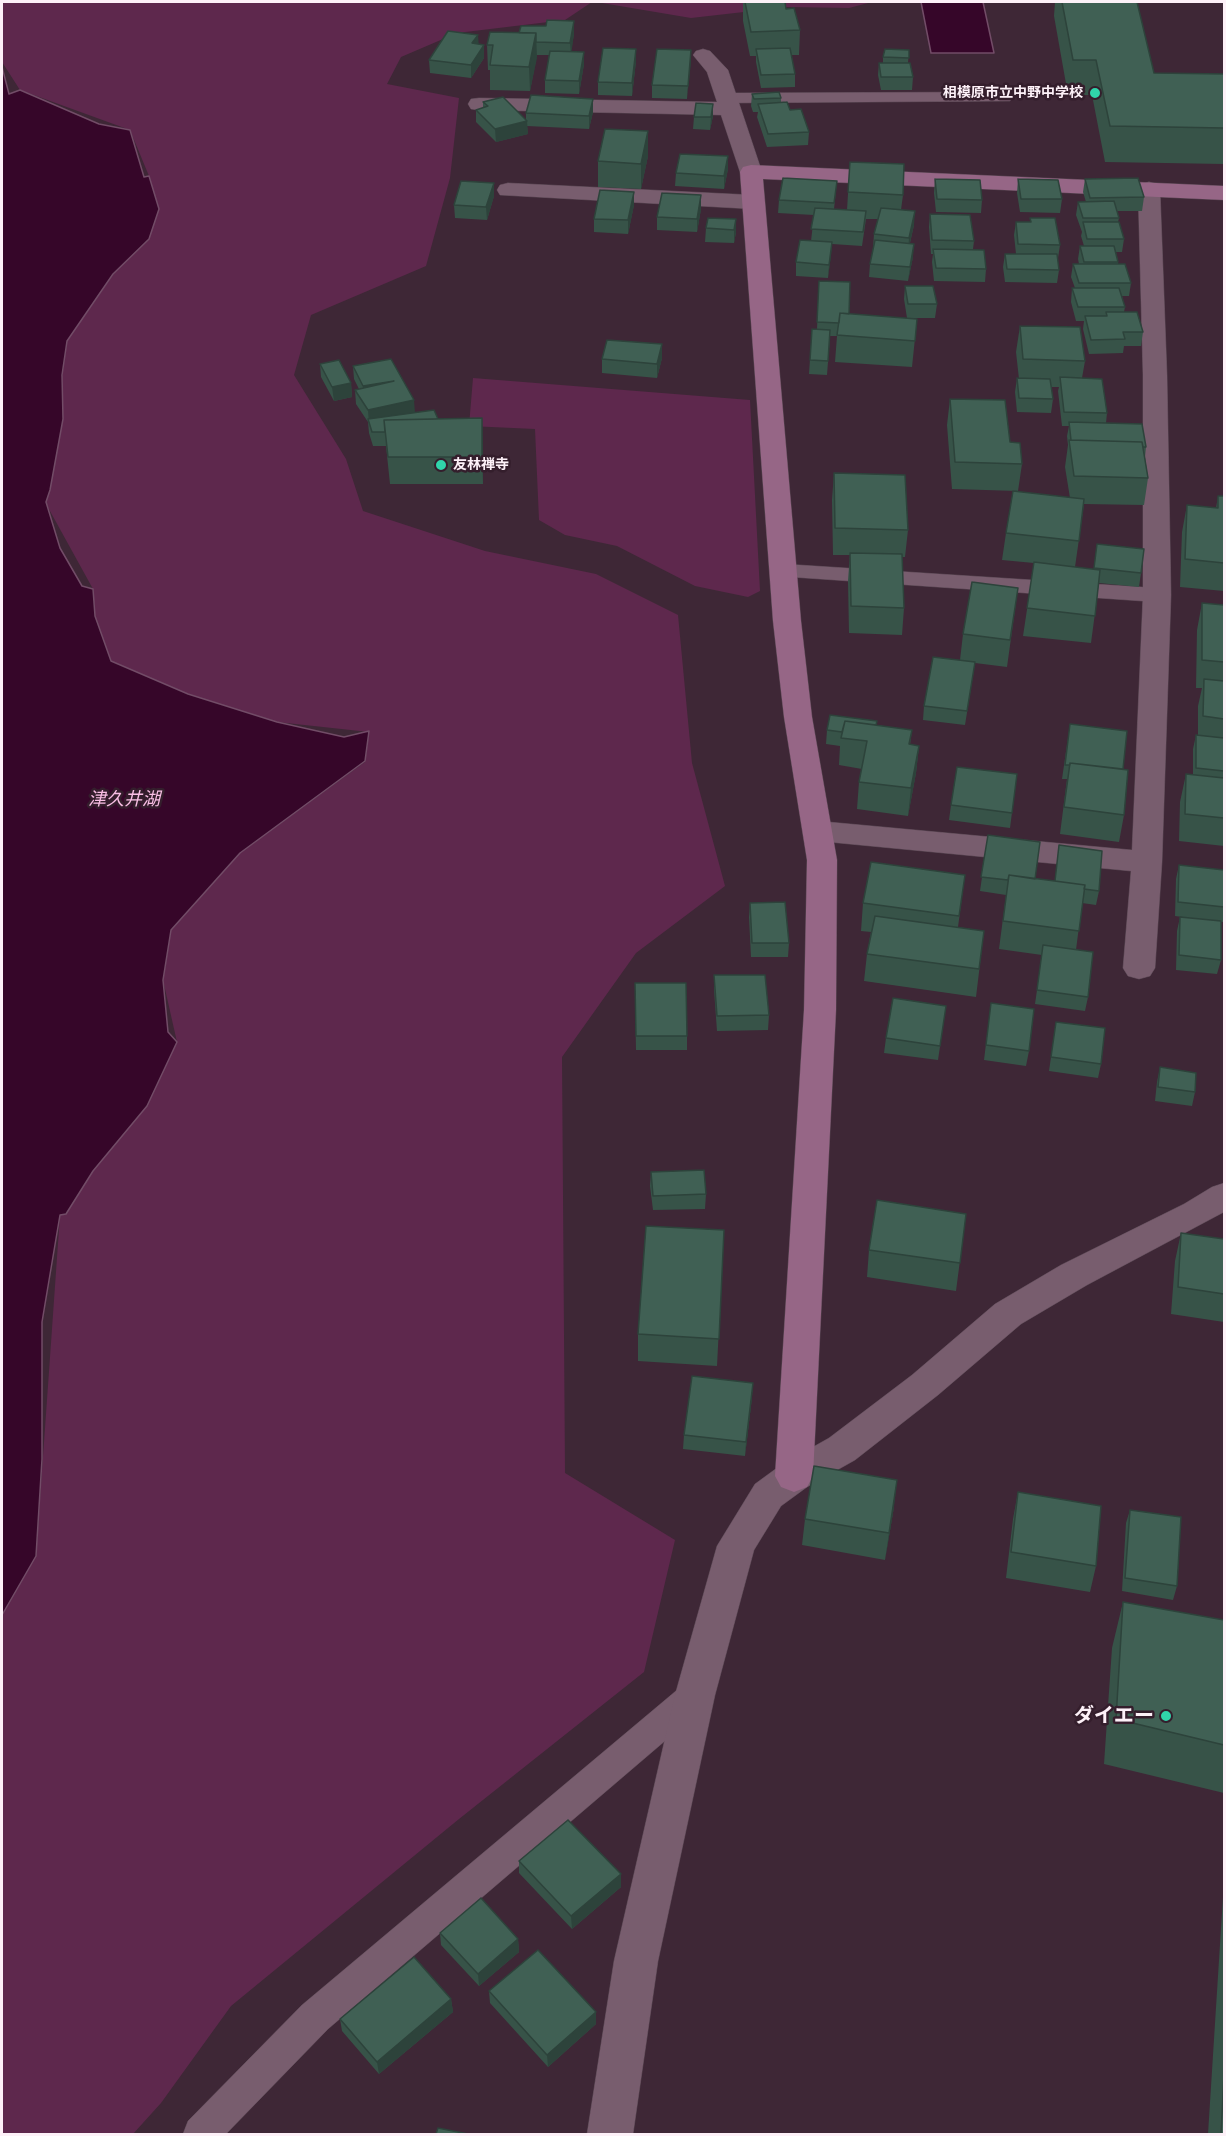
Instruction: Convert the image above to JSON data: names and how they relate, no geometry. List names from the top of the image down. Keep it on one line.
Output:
{"water":["津久井湖"],"places":["相模原市立中野中学校","友林禅寺","ダイエー"]}
